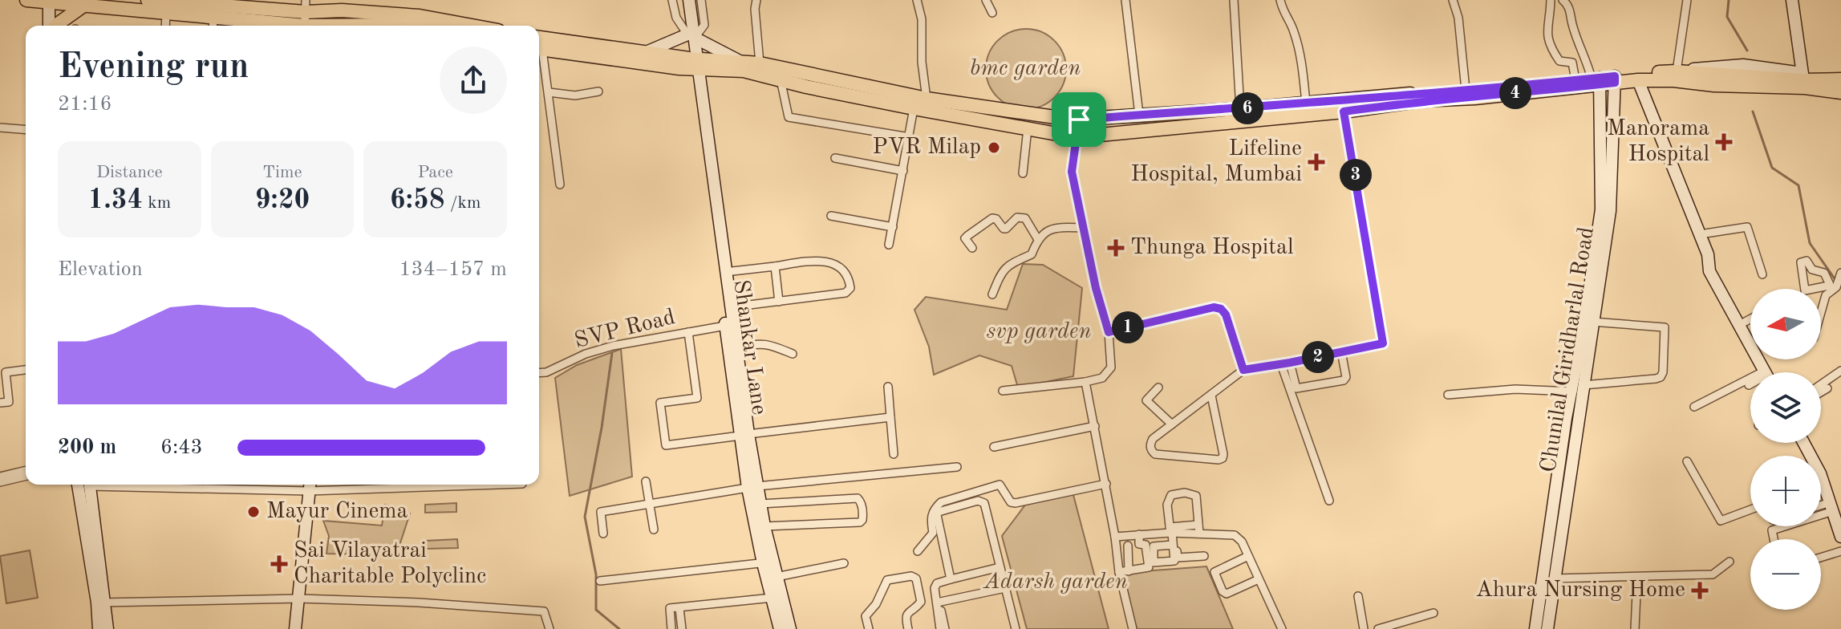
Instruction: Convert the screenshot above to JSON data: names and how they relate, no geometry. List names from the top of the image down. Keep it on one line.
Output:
{"streets":{"main road":["Shankar Lane","Chunilal Giridharlal Road"],"street":["SVP Road"]},"crossings":[["SVP Road","Shankar Lane"]],"parks":["bmc garden","svp garden","Adarsh garden"],"places":{"health":["Manorama Hospital","Lifeline Hospital, Mumbai","Thunga Hospital","Sai Vilayatrai Charitable Polyclinc","Ahura Nursing Home"],"other":["PVR Milap","Mayur Cinema"]},"north":"left","page":{"heading":["Evening run","21:16"],"pins":["4","6","3","1","2"],"stats":[["Distance","1.34 km"],["Time","9:20"],["Pace","6:58 /km"]],"chart":["Elevation","134–157 m"],"map_buttons":["+","−"],"list":[{"name":"200 m","note":"6:43"}]}}
